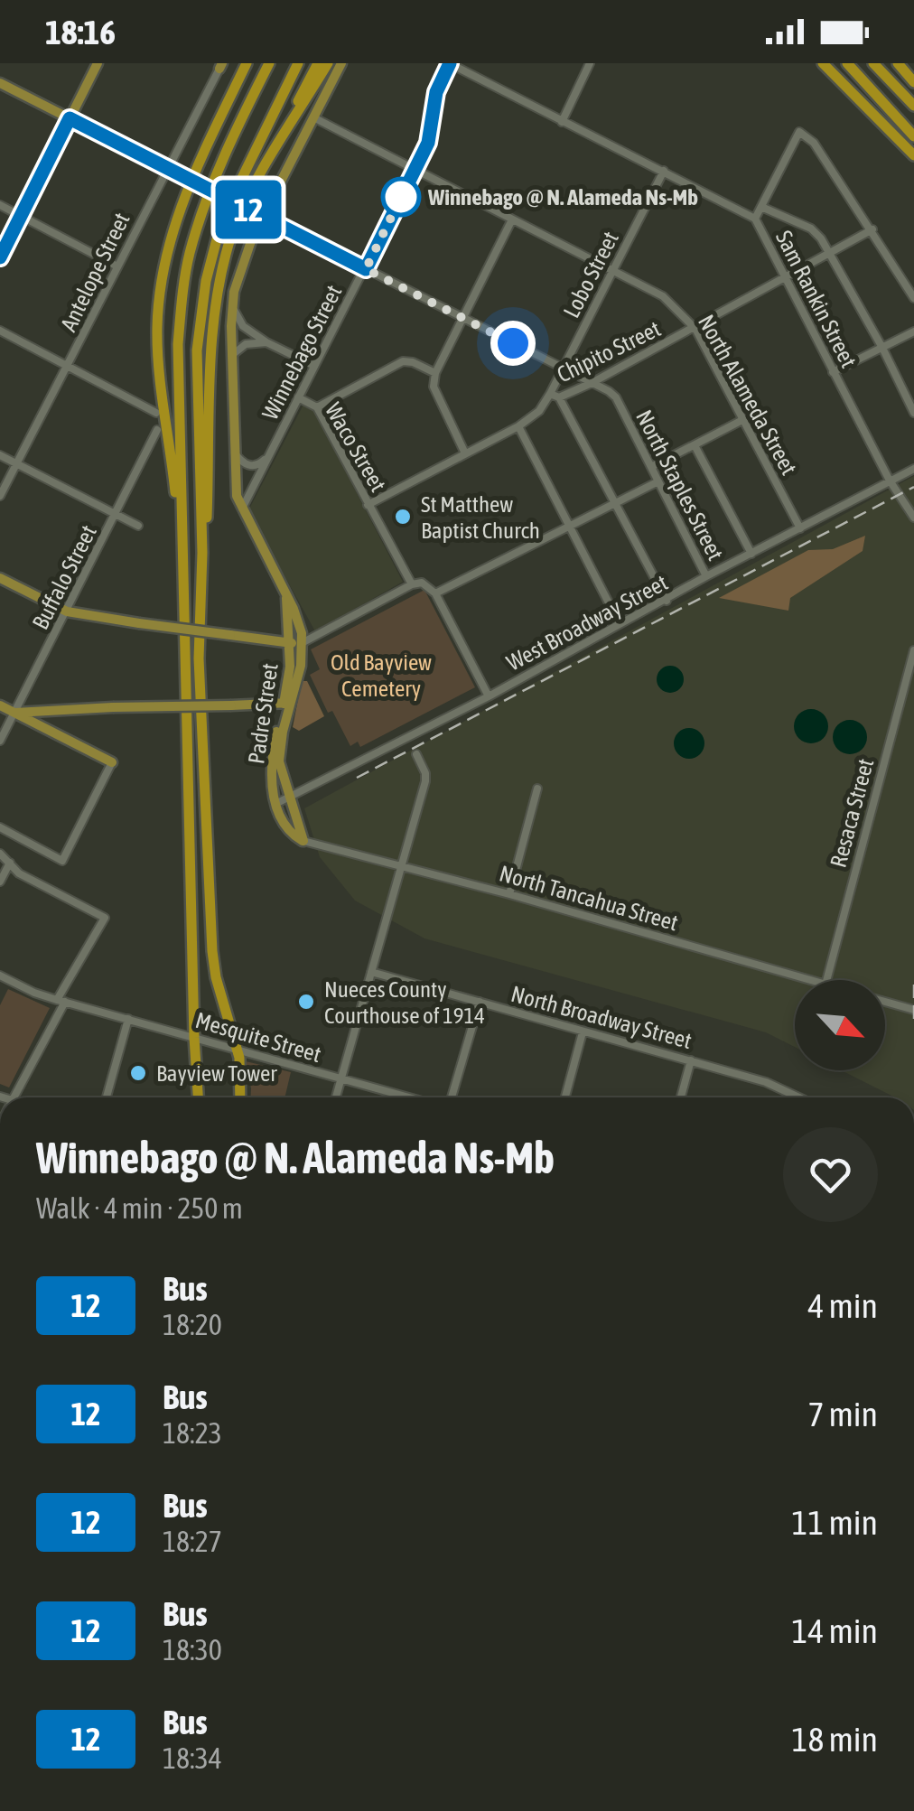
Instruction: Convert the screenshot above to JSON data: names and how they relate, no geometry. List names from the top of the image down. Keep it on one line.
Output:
{"streets":{"main road":["North Staples Street","Padre Street"],"street":["Antelope Street","Lobo Street","Sam Rankin Street","Chipito Street","Winnebago Street","North Alameda Street","Waco Street","Buffalo Street","West Broadway Street","Resaca Street","North Tancahua Street","North Broadway Street","Mesquite Street"]},"crossings":[["Antelope Street","North Staples Street"],["Lobo Street","Sam Rankin Street"],["Lobo Street","Chipito Street"],["Lobo Street","North Alameda Street"],["Lobo Street","North Staples Street"],["Sam Rankin Street","Chipito Street"],["Sam Rankin Street","Winnebago Street"],["Sam Rankin Street","West Broadway Street"],["Chipito Street","North Alameda Street"],["Chipito Street","Waco Street"],["Chipito Street","North Staples Street"],["Winnebago Street","North Alameda Street"],["Winnebago Street","Waco Street"],["Winnebago Street","North Staples Street"],["Winnebago Street","Padre Street"],["North Alameda Street","West Broadway Street"],["North Alameda Street","Padre Street"],["North Staples Street","West Broadway Street"],["North Staples Street","Padre Street"],["West Broadway Street","Padre Street"],["Padre Street","North Tancahua Street"]],"parks":["Old Bayview Cemetery"],"places":["Winnebago @ N. Alameda Ns-Mb","St Matthew Baptist Church","Nueces County Courthouse of 1914","Bayview Tower"],"lines":["bus line 12"],"north":"bottom right","page":{"status":"18:16","on_map":"12","heading":["Winnebago @ N. Alameda Ns-Mb","Walk · 4 min · 250 m"],"list":[{"mark":"12","name":"Bus","note":"18:20","value":"4 min"},{"mark":"12","name":"Bus","note":"18:23","value":"7 min"},{"mark":"12","name":"Bus","note":"18:27","value":"11 min"},{"mark":"12","name":"Bus","note":"18:30","value":"14 min"},{"mark":"12","name":"Bus","note":"18:34","value":"18 min"}]}}
